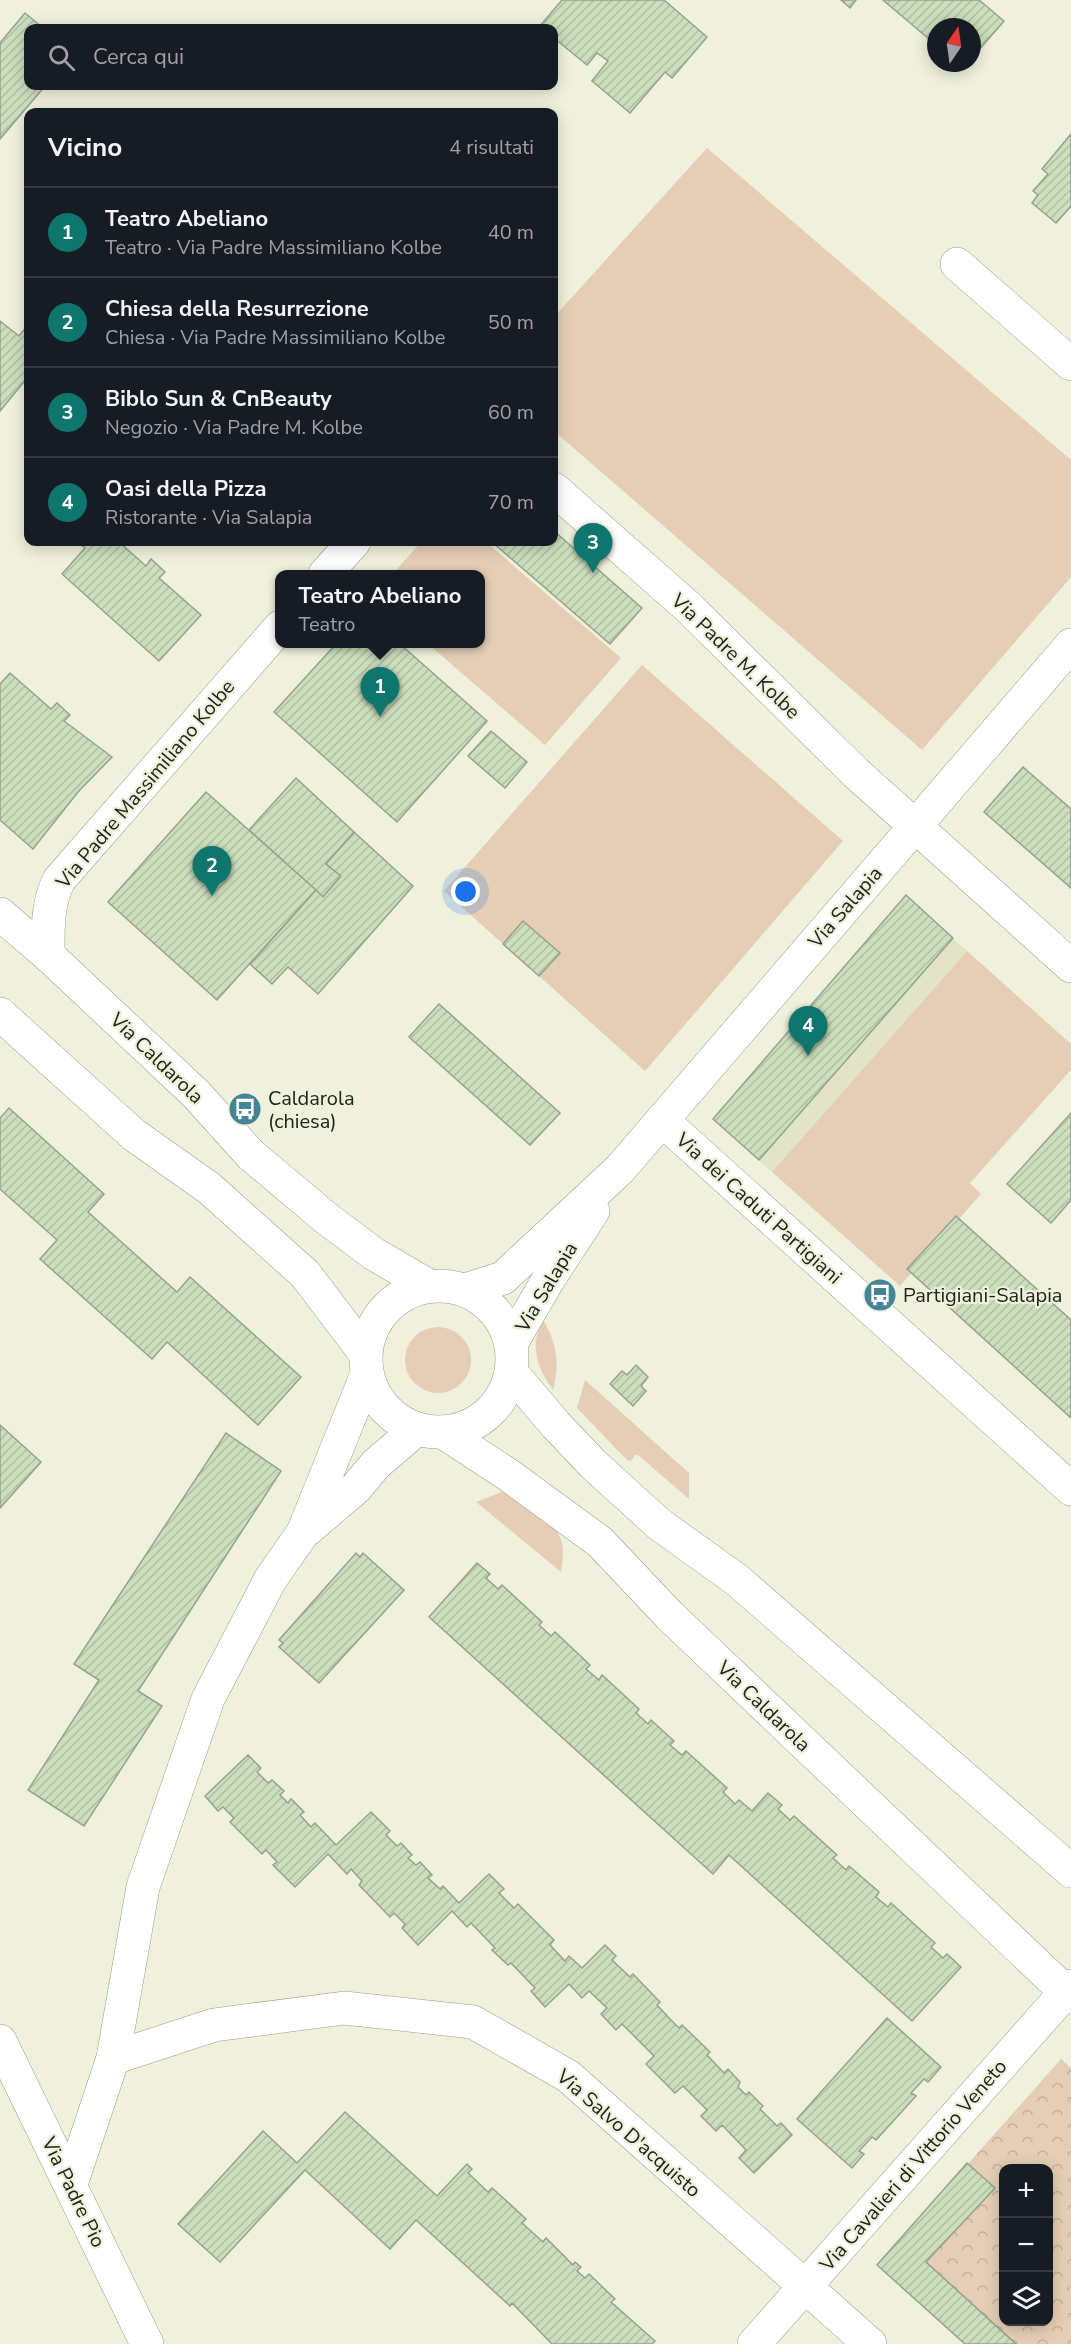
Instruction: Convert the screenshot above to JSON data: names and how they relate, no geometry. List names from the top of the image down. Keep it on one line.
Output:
{"streets":{"street":["Via Padre M. Kolbe","Via Padre Massimiliano Kolbe","Via Salapia","Via Caldarola","Via dei Caduti Partigiani","Via Salvo D'acquisto","Via Cavalieri di Vittorio Veneto","Via Padre Pio"]},"crossings":[["Via Padre M. Kolbe","Via Salapia"],["Via Padre Massimiliano Kolbe","Via Caldarola"],["Via Salapia","Via Caldarola"],["Via Salapia","Via dei Caduti Partigiani"],["Via Caldarola","Via Cavalieri di Vittorio Veneto"],["Via Salvo D'acquisto","Via Cavalieri di Vittorio Veneto"]],"places":{"bus stop":["Caldarola (chiesa)","Partigiani-Salapia"]},"north":"top","page":{"search":"Cerca qui","heading":["Vicino","4 risultati"],"list":[{"mark":"1","name":"Teatro Abeliano","note":"Teatro · Via Padre Massimiliano Kolbe","value":"40 m"},{"mark":"2","name":"Chiesa della Resurrezione","note":"Chiesa · Via Padre Massimiliano Kolbe","value":"50 m"},{"mark":"3","name":"Biblo Sun & CnBeauty","note":"Negozio · Via Padre M. Kolbe","value":"60 m"},{"mark":"4","name":"Oasi della Pizza","note":"Ristorante · Via Salapia","value":"70 m"}],"pins":["3","1","2","4"],"popup":["Teatro Abeliano","Teatro"],"map_buttons":["+","−"]}}
